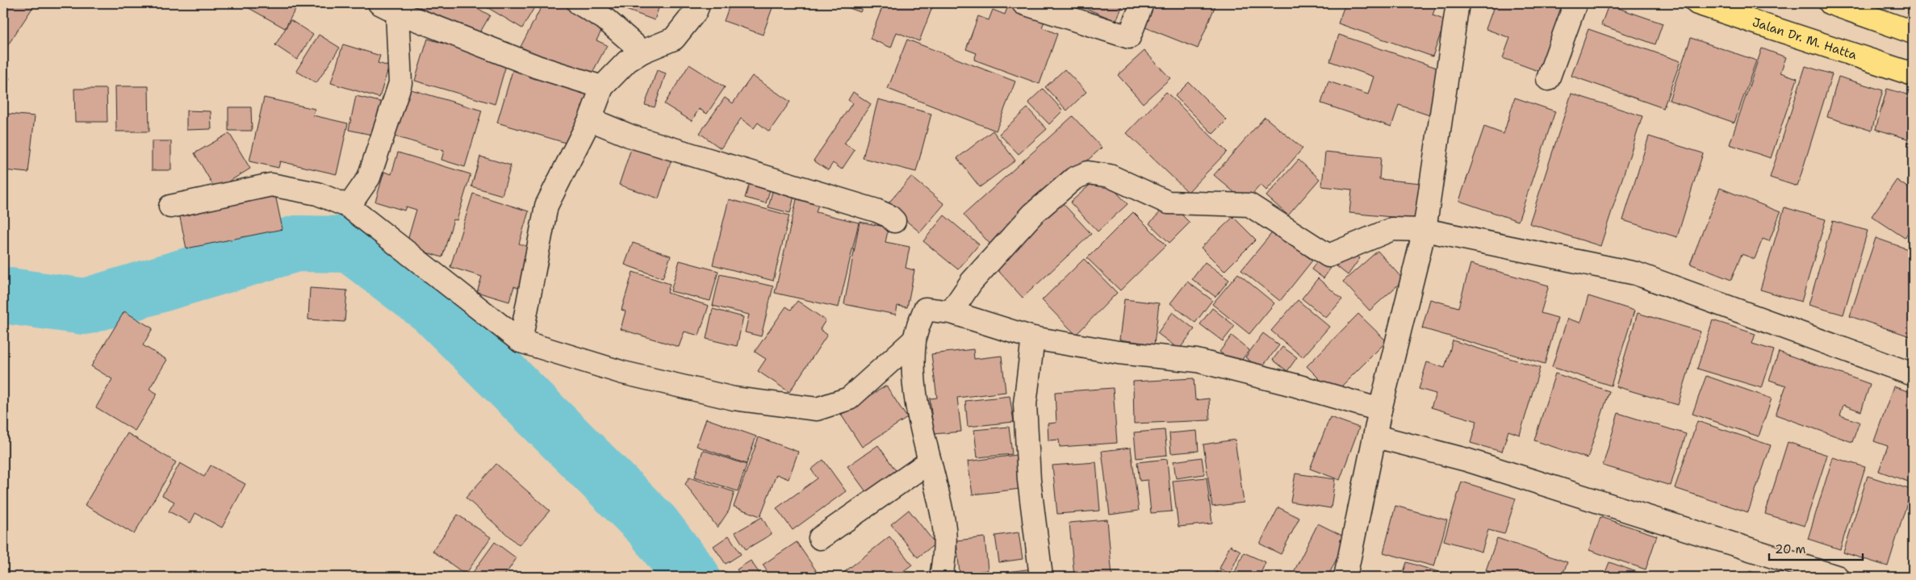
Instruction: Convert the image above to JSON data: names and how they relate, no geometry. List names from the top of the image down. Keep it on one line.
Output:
{"streets":{"main road":["Jalan Dr. M. Hatta"]},"scale_bar":"20 m"}
